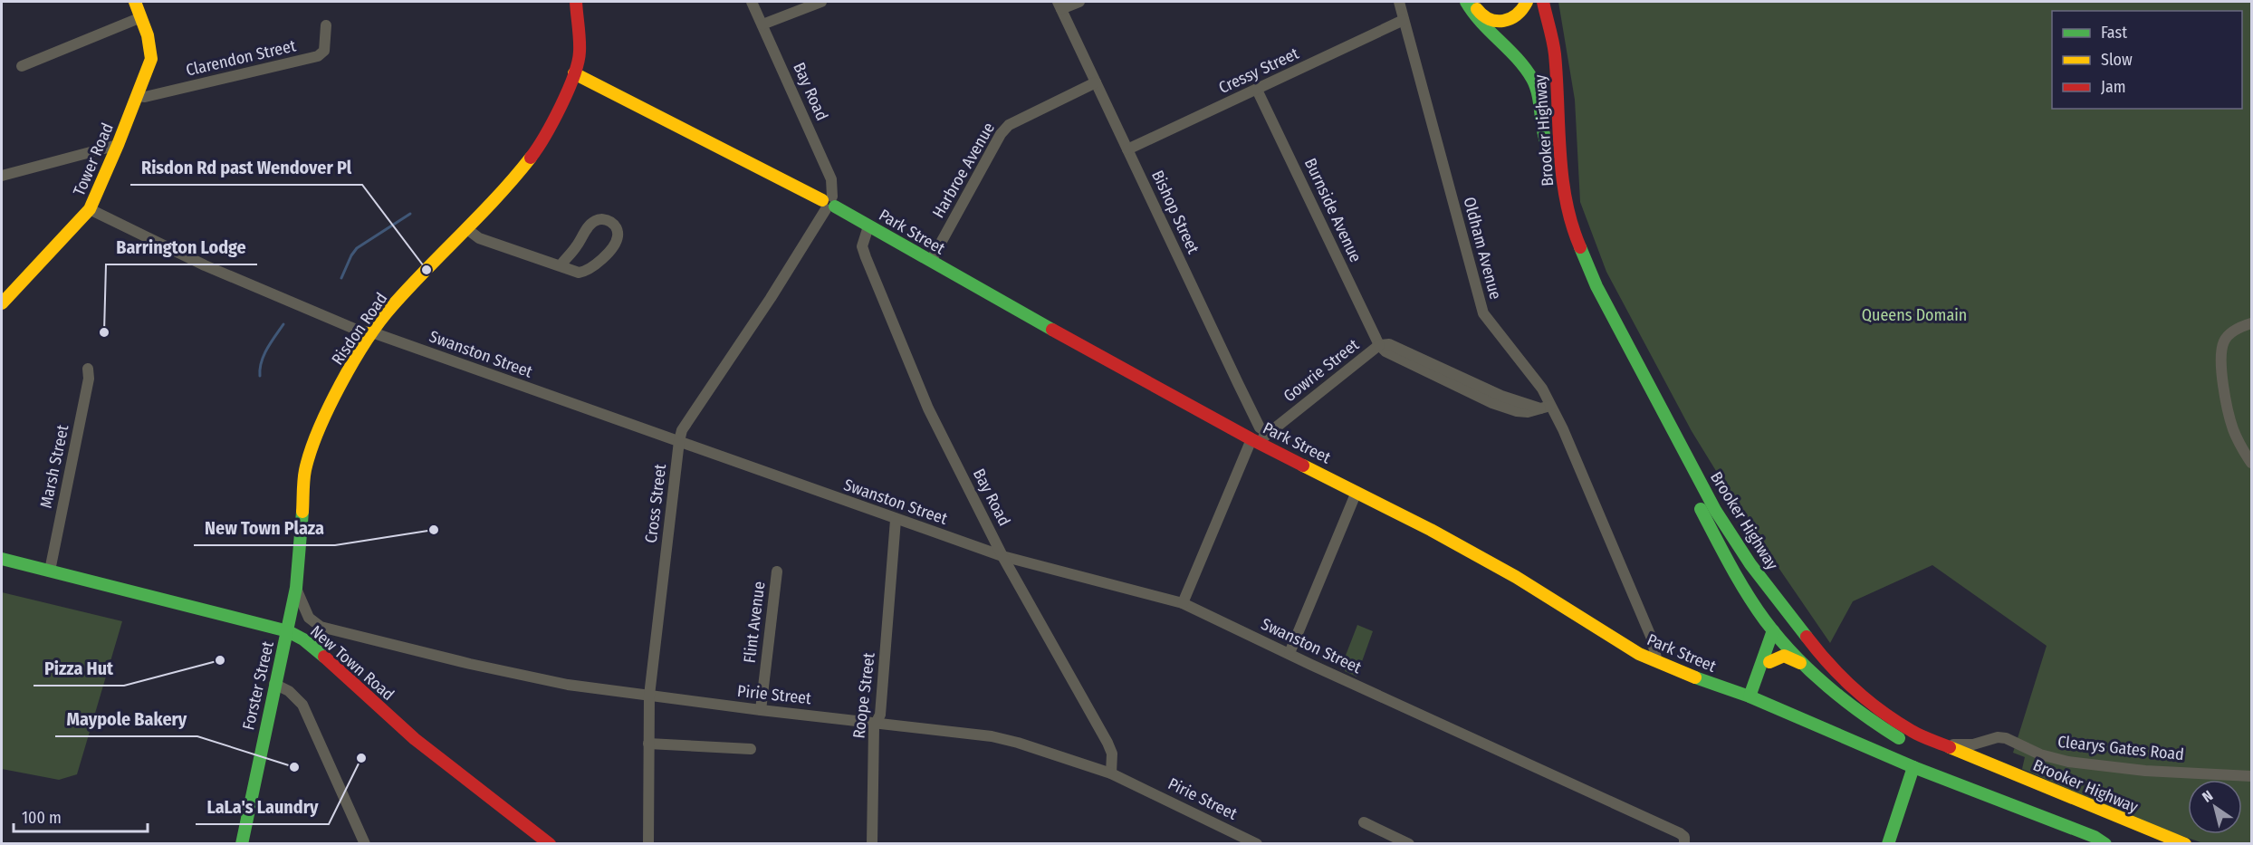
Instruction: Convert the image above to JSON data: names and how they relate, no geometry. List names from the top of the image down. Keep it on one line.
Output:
{"streets":{"main road":["Brooker Highway","Tower Road","Park Street","Risdon Road","New Town Road","Forster Street"],"street":["Clarendon Street","Cressy Street","Bay Road","Harbroe Avenue","Burnside Avenue","Bishop Street","Oldham Avenue","Swanston Street","Gowrie Street","Marsh Street","Cross Street","Flint Avenue","Pirie Street","Roope Street","Clearys Gates Road"]},"crossings":[["Clarendon Street","Tower Road"],["Cressy Street","Burnside Avenue"],["Cressy Street","Bishop Street"],["Cressy Street","Oldham Avenue"],["Bay Road","Park Street"],["Bay Road","Swanston Street"],["Bay Road","Cross Street"],["Bay Road","Pirie Street"],["Brooker Highway","Clearys Gates Road"],["Tower Road","Swanston Street"],["Harbroe Avenue","Bishop Street"],["Harbroe Avenue","Park Street"],["Burnside Avenue","Gowrie Street"],["Bishop Street","Park Street"],["Bishop Street","Gowrie Street"],["Park Street","Oldham Avenue"],["Park Street","Risdon Road"],["Park Street","Gowrie Street"],["Park Street","Cross Street"],["Risdon Road","Swanston Street"],["Risdon Road","New Town Road"],["Risdon Road","Forster Street"],["Risdon Road","Pirie Street"],["Swanston Street","Cross Street"],["Swanston Street","Roope Street"],["Marsh Street","New Town Road"],["Cross Street","Pirie Street"],["Flint Avenue","Pirie Street"],["New Town Road","Forster Street"],["Pirie Street","Roope Street"]],"parks":["Queens Domain"],"places":["Risdon Rd past Wendover Pl","Barrington Lodge","New Town Plaza","Pizza Hut","LaLa's Laundry","Maypole Bakery"],"legend":["Fast","Slow","Jam"],"scale_bar":"100 m","north":"top left"}
